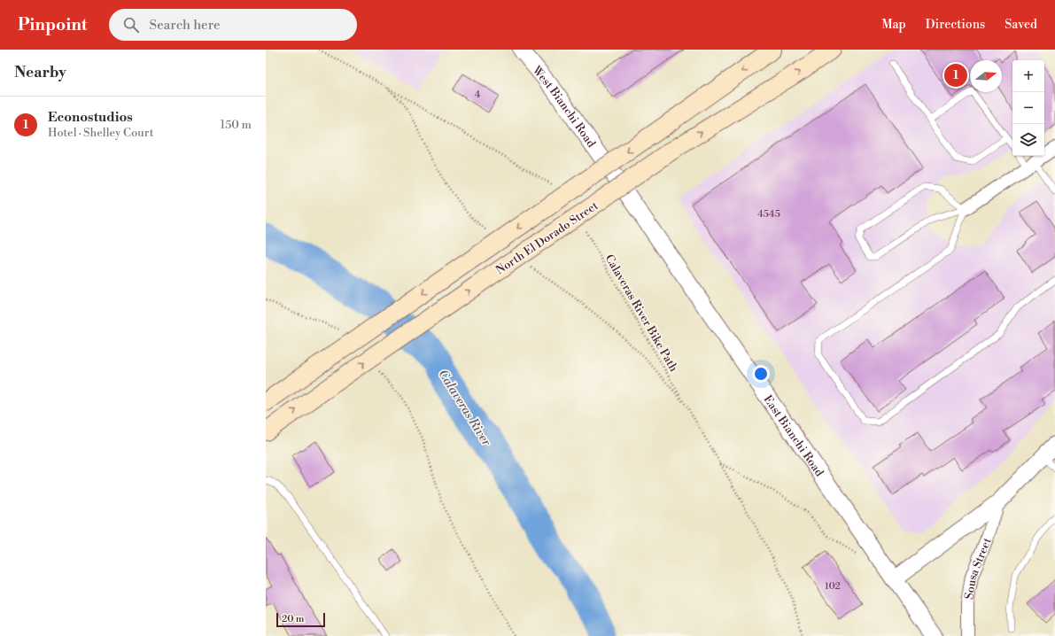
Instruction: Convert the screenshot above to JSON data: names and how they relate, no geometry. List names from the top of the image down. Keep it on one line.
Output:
{"streets":{"main road":["North El Dorado Street"],"street":["West Bianchi Road","East Bianchi Road","Sousa Street"],"path":["Calaveras River Bike Path"]},"crossings":[["West Bianchi Road","East Bianchi Road"],["East Bianchi Road","Sousa Street"]],"water":["Calaveras River"],"house_numbers":["4","4545","102"],"scale_bar":"20 m","north":"right","page":{"header":"Pinpoint","search":"Search here","nav":["Map","Directions","Saved"],"heading":"Nearby","map_buttons":["+","−"],"pins":"1","list":[{"mark":"1","name":"Econostudios","note":"Hotel · Shelley Court","value":"150 m"}],"scale":"20 m"}}
